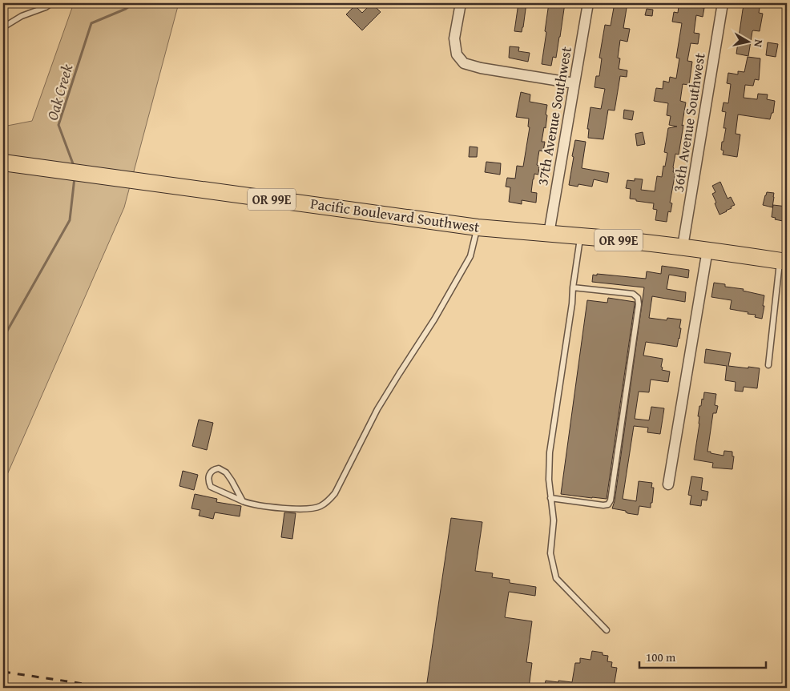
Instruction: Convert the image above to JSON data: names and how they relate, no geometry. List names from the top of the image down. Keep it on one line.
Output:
{"streets":{"main road":["OR 99E","Pacific Boulevard Southwest"],"street":["37th Avenue Southwest","36th Avenue Southwest"]},"crossings":[["37th Avenue Southwest","Pacific Boulevard Southwest"],["36th Avenue Southwest","Pacific Boulevard Southwest"]],"water":["Oak Creek"],"scale_bar":"100 m","north":"right"}
